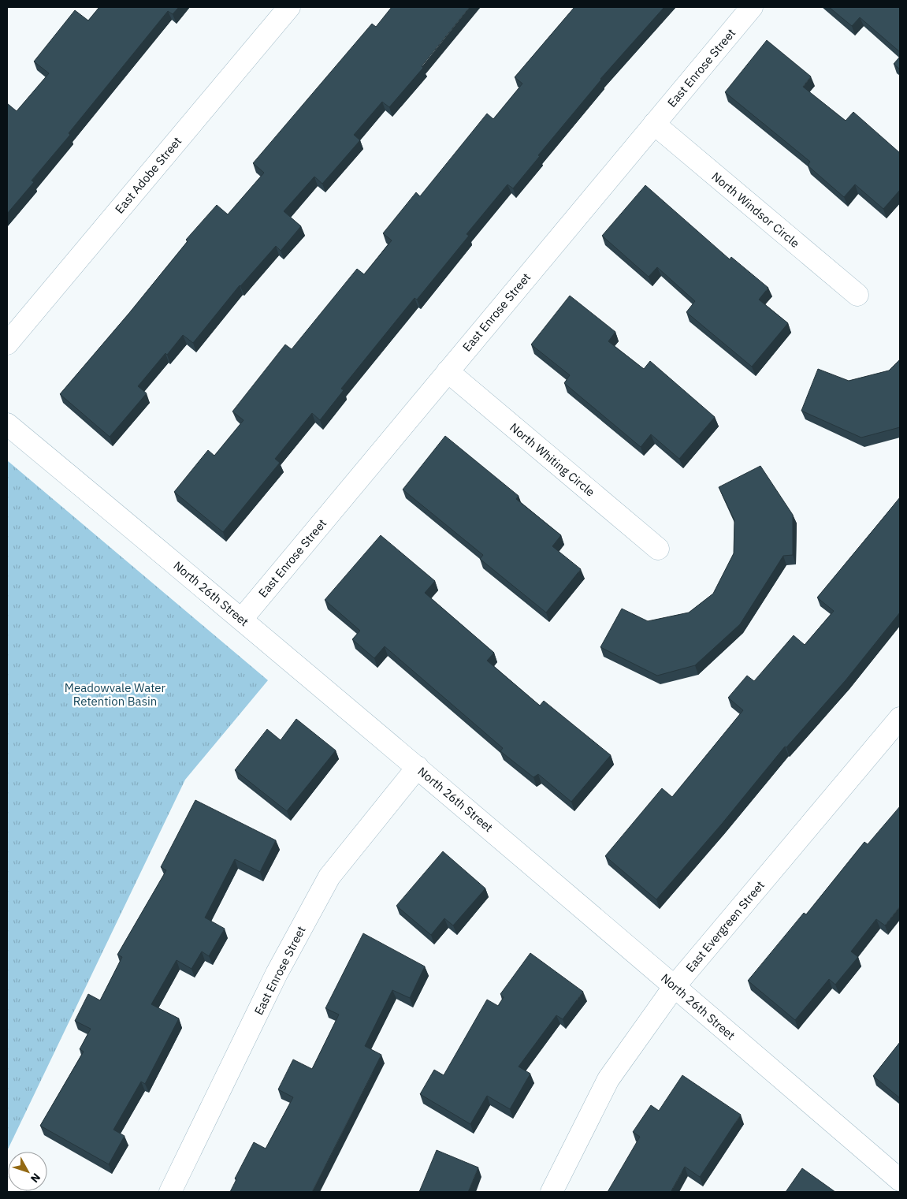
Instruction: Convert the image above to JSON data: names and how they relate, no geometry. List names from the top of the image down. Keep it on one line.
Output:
{"streets":{"street":["East Enrose Street","East Adobe Street","North Windsor Circle","North Whiting Circle","North 26th Street","East Evergreen Street"]},"crossings":[["East Enrose Street","North Windsor Circle"],["East Enrose Street","North Whiting Circle"],["East Enrose Street","North 26th Street"],["North 26th Street","East Evergreen Street"]],"parks":["Meadowvale Water Retention Basin"],"north":"bottom right"}
